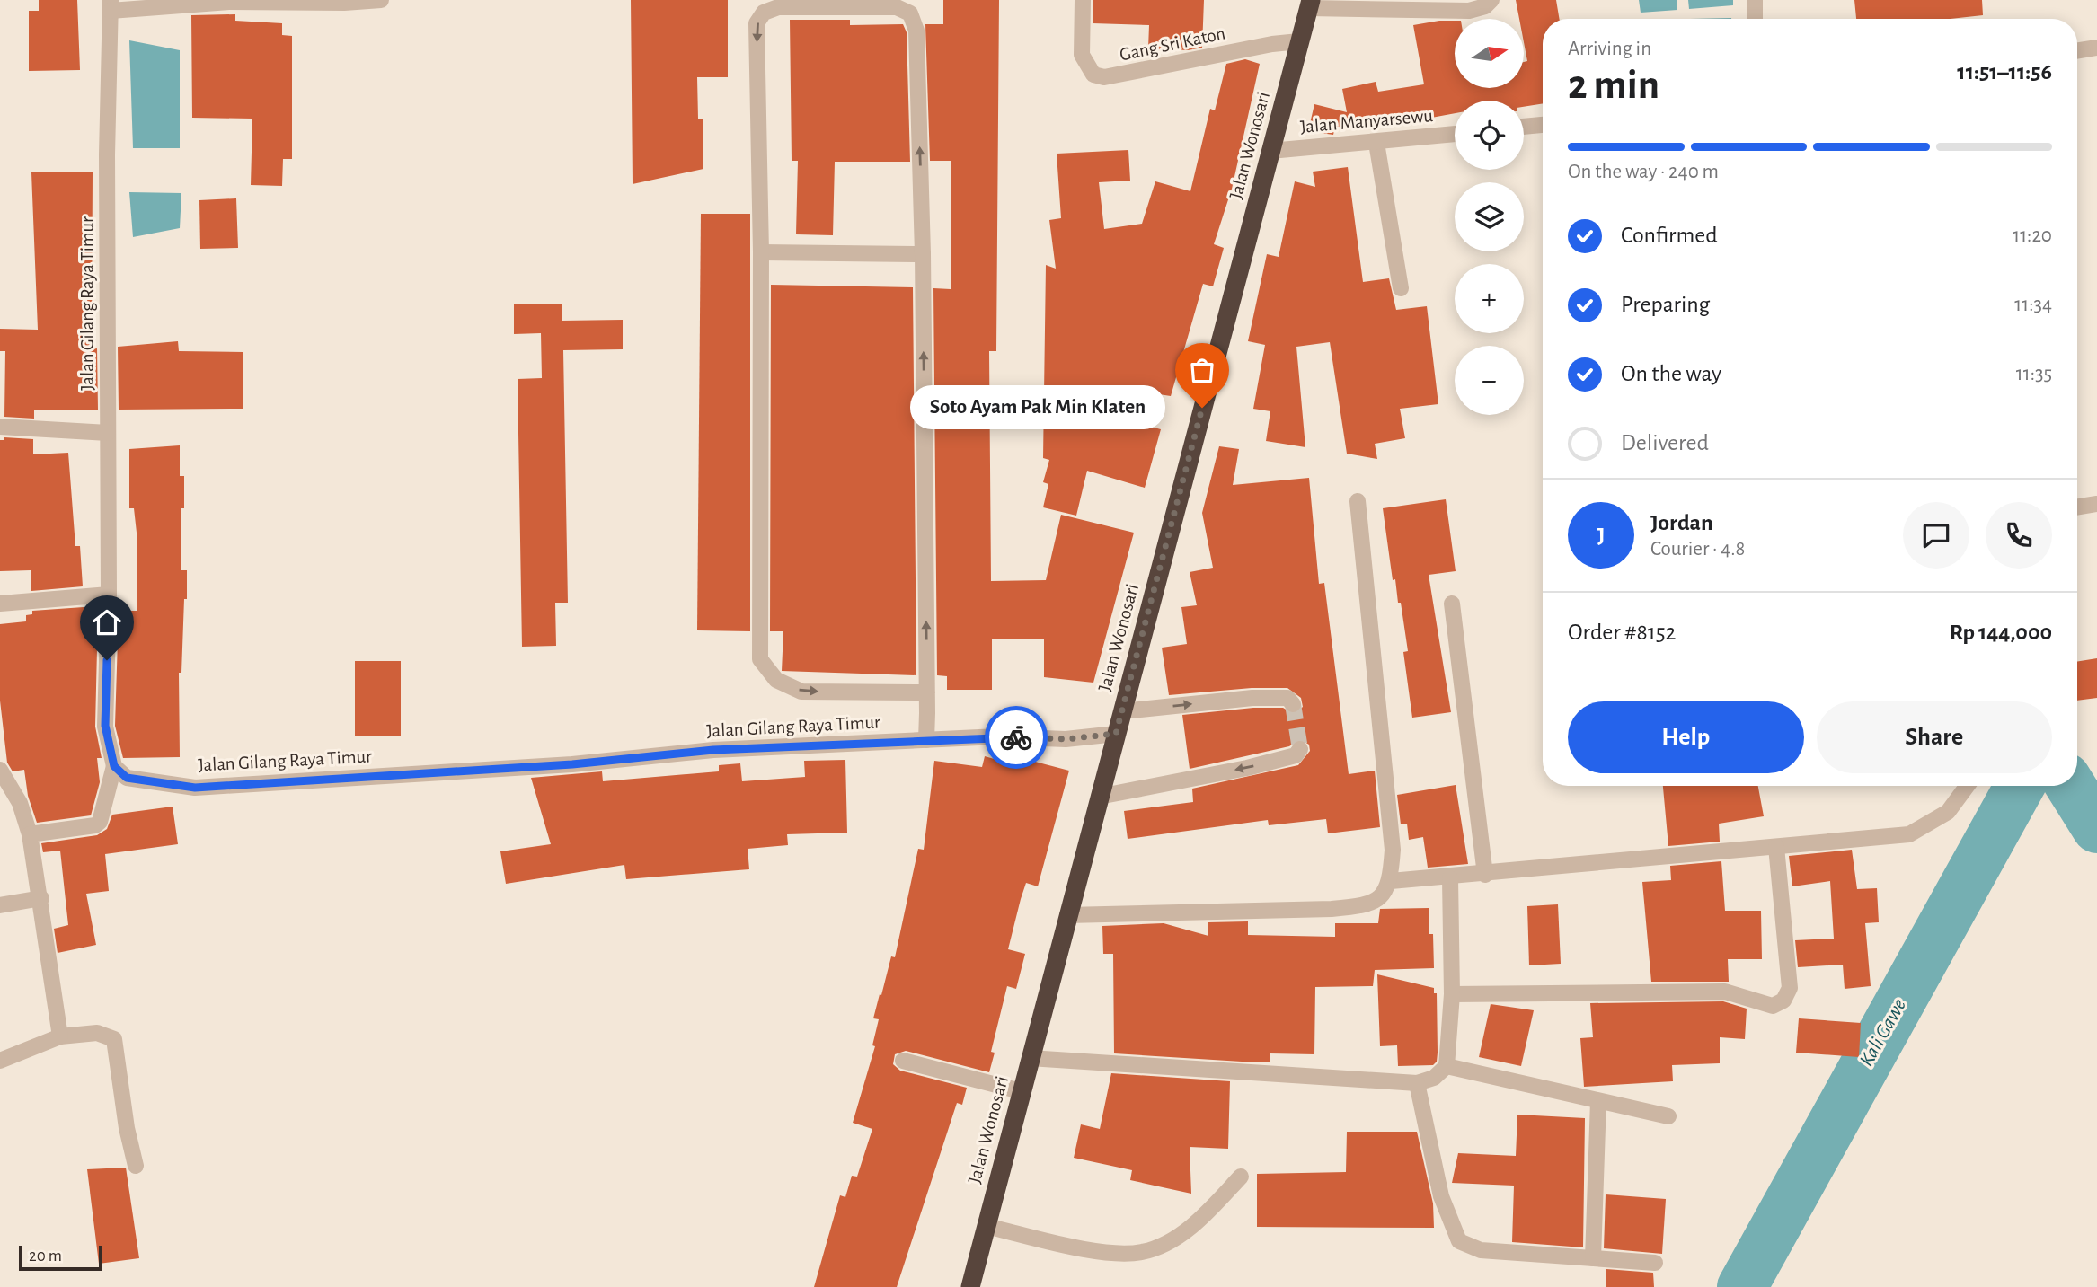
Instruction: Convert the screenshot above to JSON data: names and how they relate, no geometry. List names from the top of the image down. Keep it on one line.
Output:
{"streets":{"highway":["Jalan Wonosari"],"street":["Gang Sri Katon","Jalan Manyarsewu","Jalan Gilang Raya Timur"]},"crossings":[["Gang Sri Katon","Jalan Wonosari"],["Jalan Manyarsewu","Jalan Wonosari"],["Jalan Wonosari","Jalan Gilang Raya Timur"]],"water":["Kali Gawe"],"places":["Soto Ayam Pak Min Klaten"],"scale_bar":"20 m","north":"right","page":{"map_buttons":["+","−"],"heading":["2 min","Arriving in","11:51–11:56"],"panel":["Jordan","Courier · 4.8","Order #8152","Rp 144,000"],"bar":"On the way · 240 m","list":[["Confirmed","11:20"],["Preparing","11:34"],["On the way","11:35"],"Delivered"],"bubble":"Soto Ayam Pak Min Klaten","round":"J","buttons":["Help","Share"],"scale":"20 m"}}
